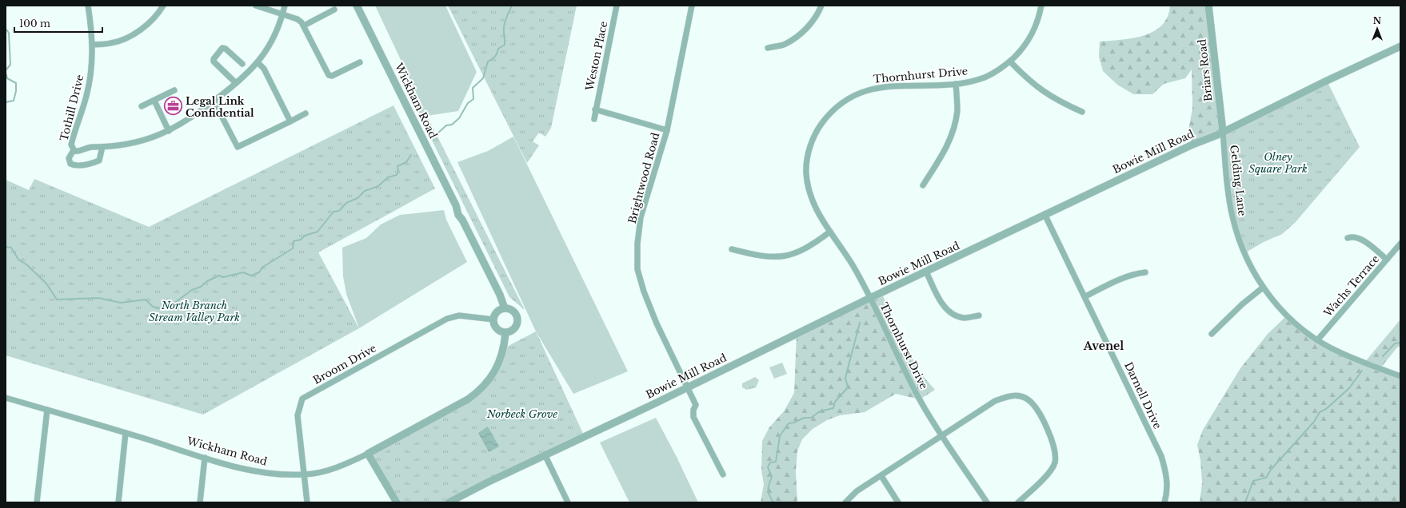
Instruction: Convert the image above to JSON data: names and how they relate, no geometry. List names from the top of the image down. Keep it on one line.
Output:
{"streets":{"street":["Weston Place","Briars Road","Thornhurst Drive","Wickham Road","Tothill Drive","Bowie Mill Road","Brightwood Road","Gelding Lane","Wachs Terrace","Broom Drive","Darnell Drive"]},"crossings":[["Briars Road","Bowie Mill Road"],["Briars Road","Gelding Lane"],["Thornhurst Drive","Bowie Mill Road"],["Wickham Road","Broom Drive"],["Bowie Mill Road","Brightwood Road"],["Bowie Mill Road","Gelding Lane"],["Bowie Mill Road","Darnell Drive"],["Gelding Lane","Wachs Terrace"]],"districts":["Avenel"],"parks":["Olney Square Park","North Branch Stream Valley Park","Norbeck Grove"],"places":{"office":["Legal Link Confidential"]},"scale_bar":"100 m","north":"top"}
